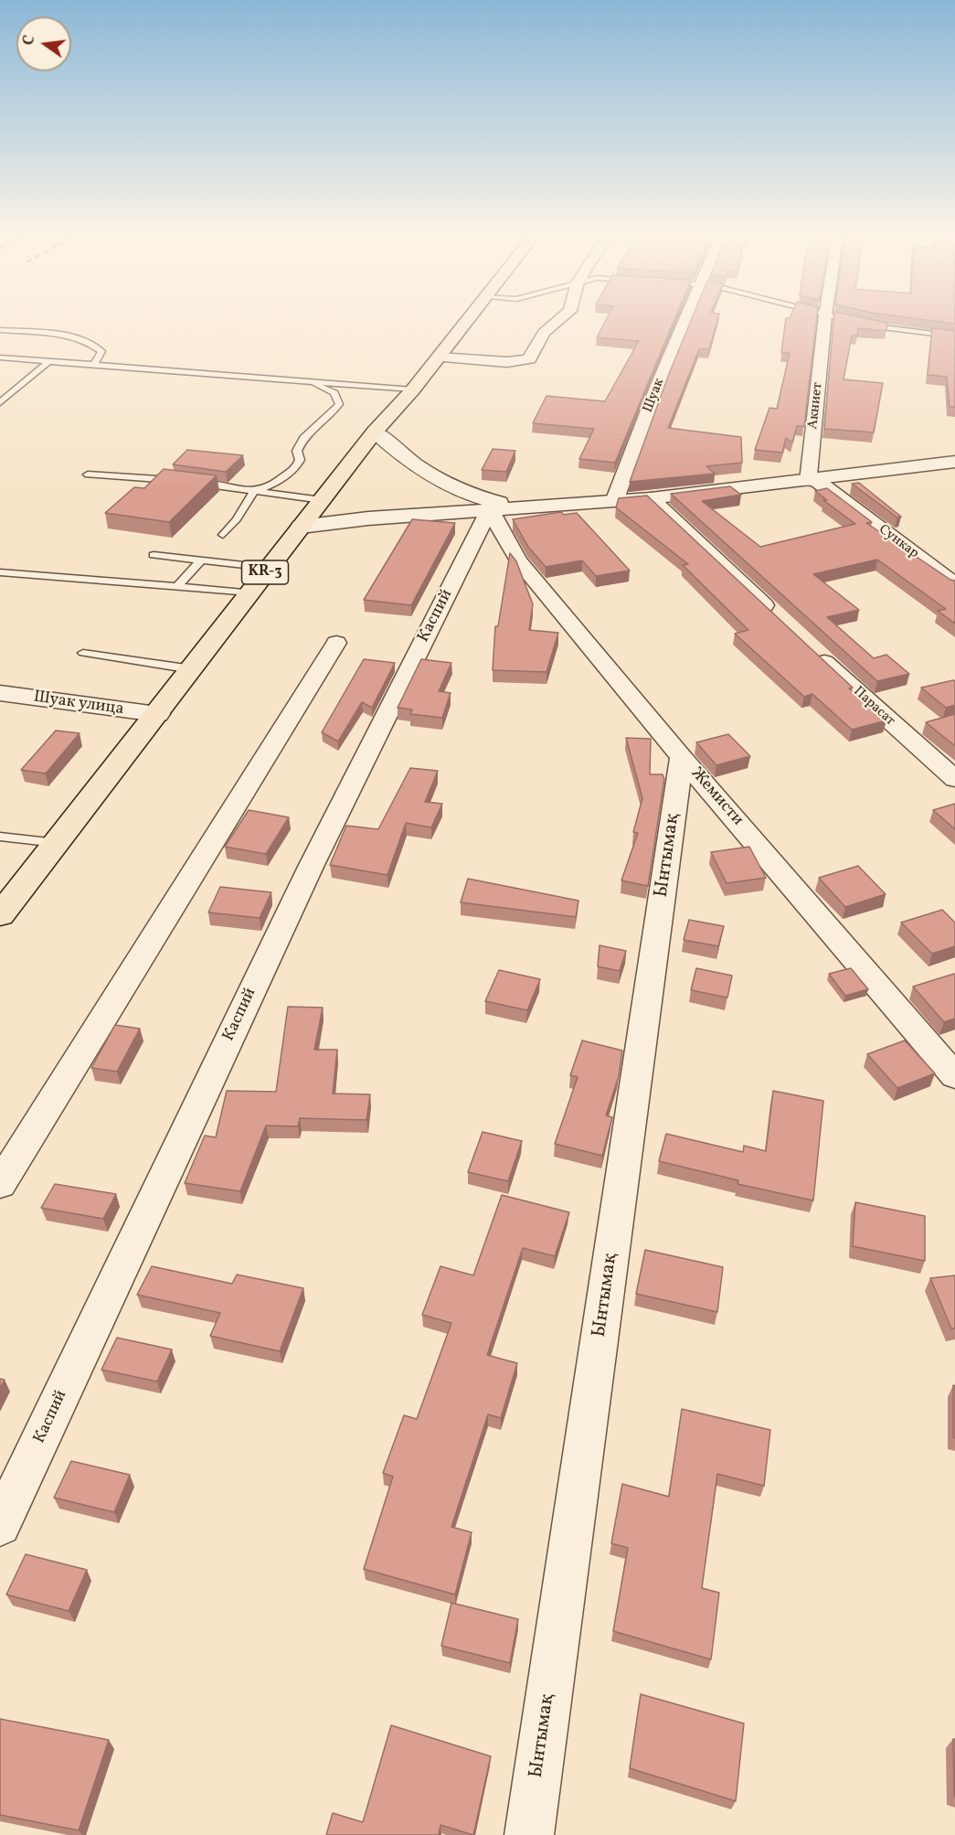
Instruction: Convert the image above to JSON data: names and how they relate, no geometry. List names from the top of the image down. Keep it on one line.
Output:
{"streets":{"main road":["KR-3"],"street":["Шуак","Акниет","Сункар","Каспий","Шуак улица","Парасат","Жемисти","Ынтымақ"]},"crossings":[["Акниет","Сункар"],["KR-3","Шуак улица"],["Каспий","Жемисти"],["Жемисти","Ынтымақ"]],"north":"left"}
